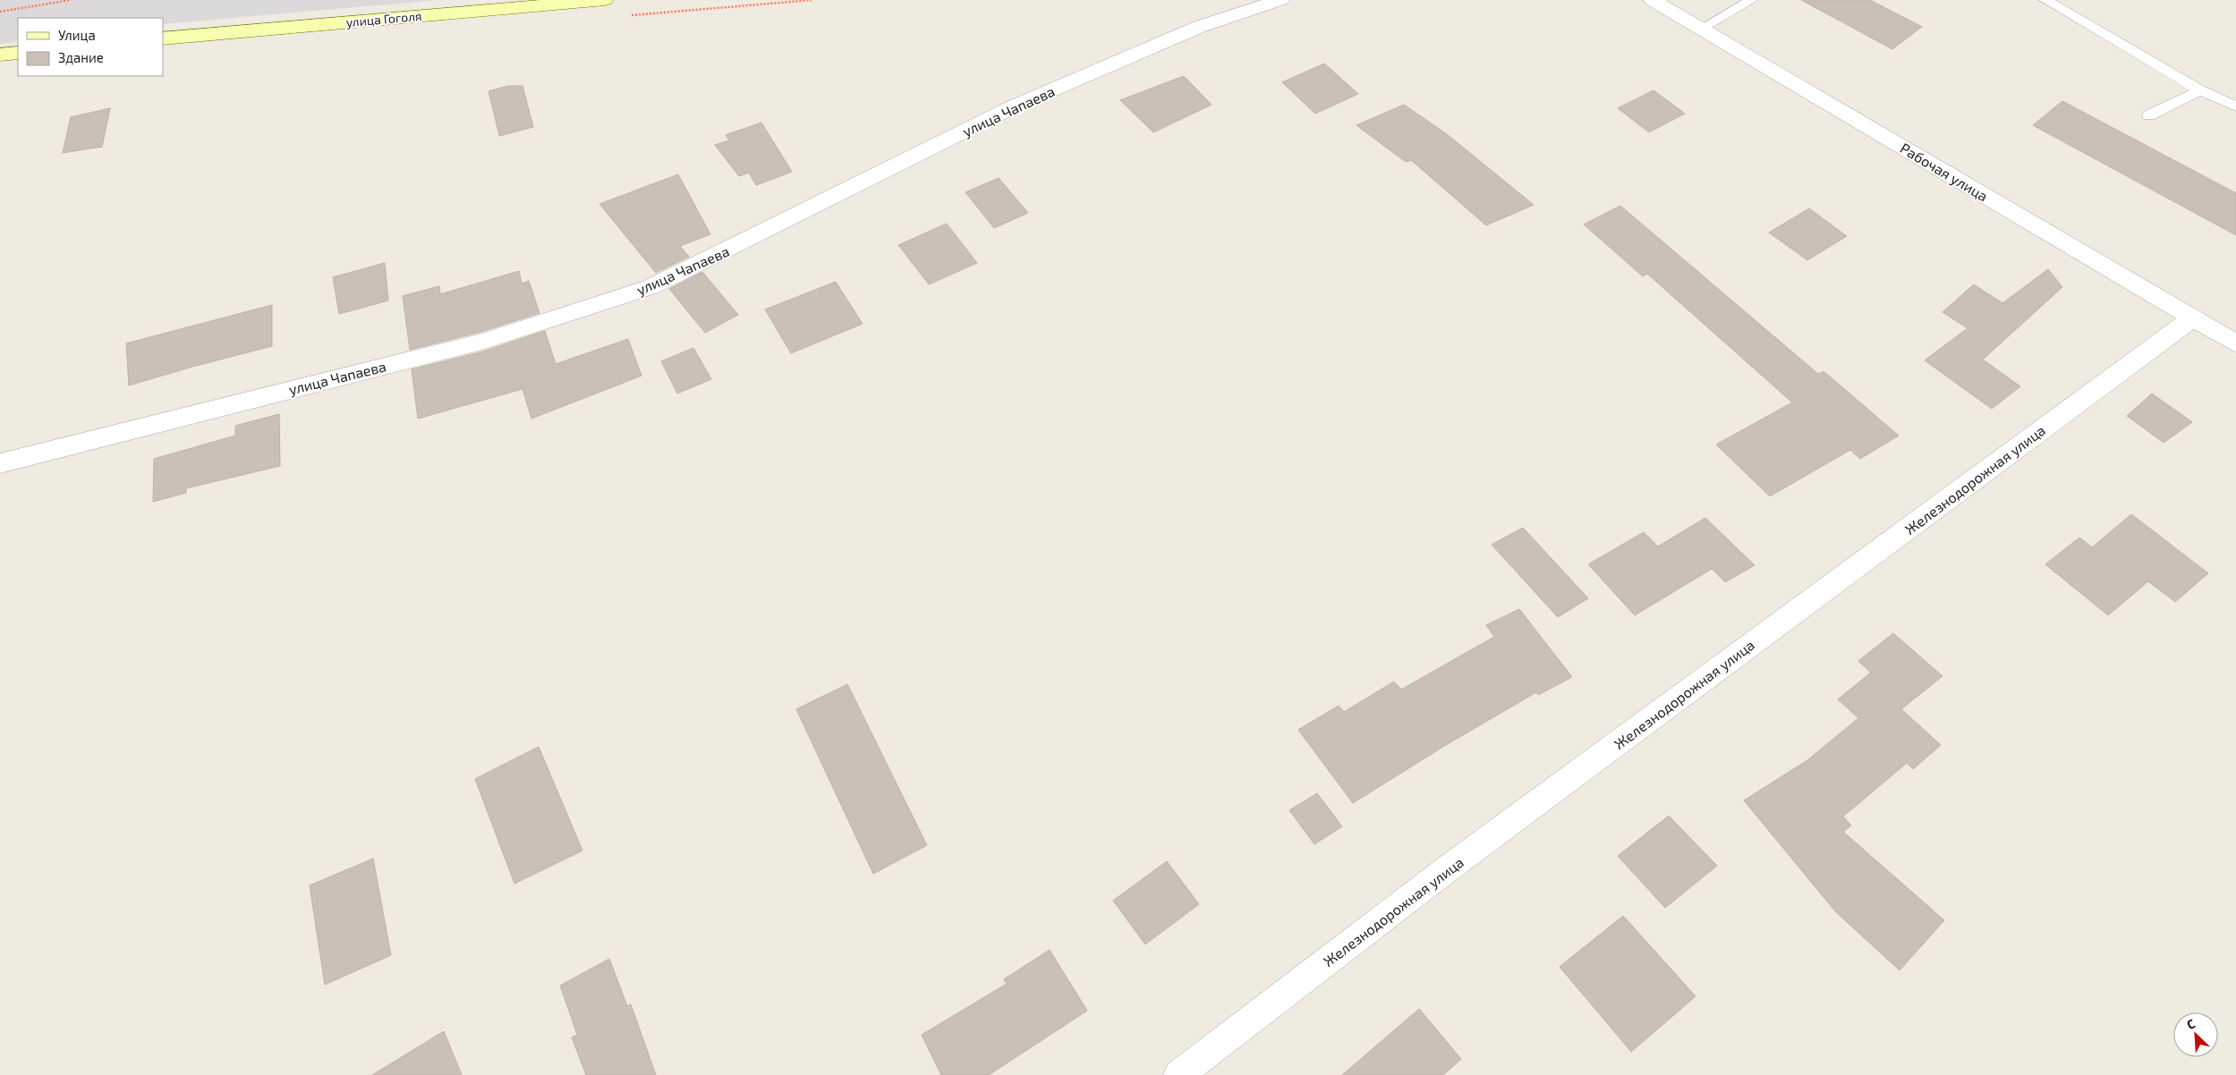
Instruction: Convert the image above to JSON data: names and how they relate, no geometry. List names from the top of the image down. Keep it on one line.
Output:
{"streets":{"main road":["улица Гоголя"],"street":["улица Чапаева","Рабочая улица","Железнодорожная улица"]},"crossings":[["Рабочая улица","Железнодорожная улица"]],"legend":["Улица","Здание"],"north":"top left"}
